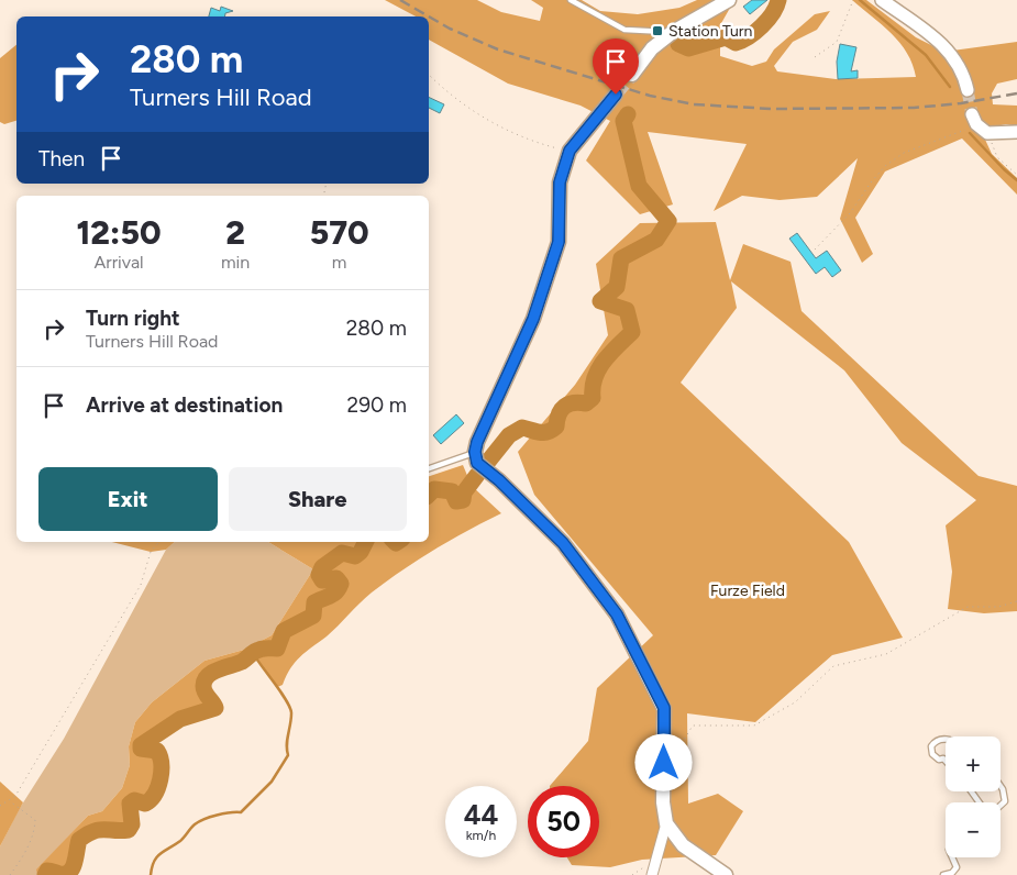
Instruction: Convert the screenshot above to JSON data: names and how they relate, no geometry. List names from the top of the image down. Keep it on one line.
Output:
{"parks":["Furze Field"],"places":{"transit":["Station Turn"]},"page":{"turn":["280 m","Turners Hill Road"],"then":"Then","eta":["12:50","Arrival","2","min","570","m"],"list":[{"name":"Turn right","note":"Turners Hill Road","value":"280 m"},{"name":"Arrive at destination","value":"290 m"}],"buttons":["Exit","Share"],"map_buttons":["+","−"],"speed":"44 km/h","limit":"50"}}
